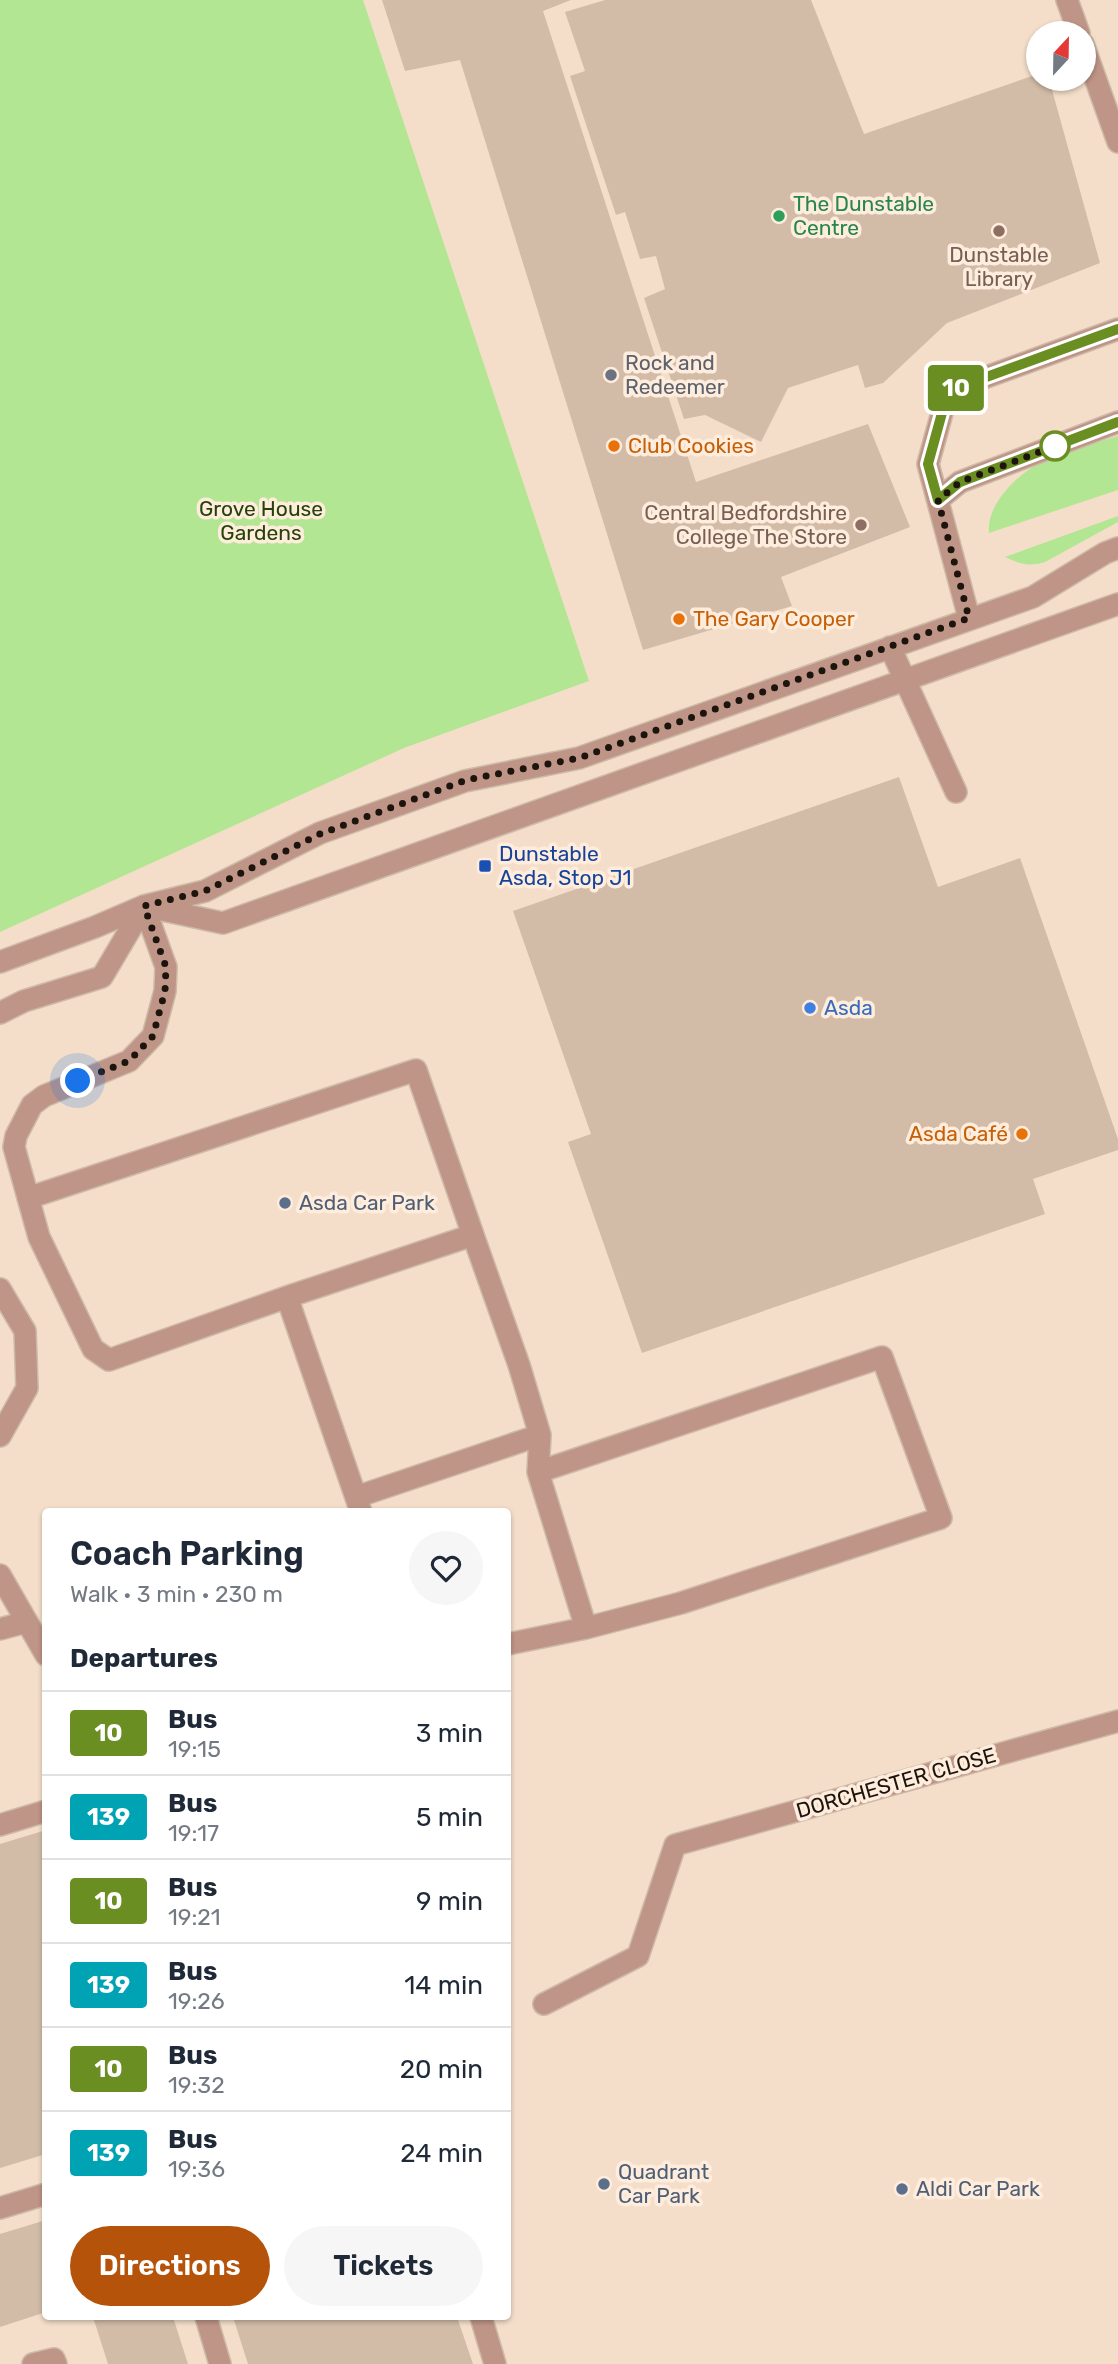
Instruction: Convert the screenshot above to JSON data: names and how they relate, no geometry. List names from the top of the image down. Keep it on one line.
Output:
{"streets":{"street":["DORCHESTER CLOSE"]},"parks":["Grove House Gardens"],"places":{"other":["The Dunstable Centre","Dunstable Library","Rock and Redeemer","Club Cookies","Central Bedfordshire College The Store","The Gary Cooper","Asda","Asda Café","Asda Car Park","Quadrant Car Park","Aldi Car Park"],"transit":["Dunstable Asda, Stop J1"]},"lines":["bus line 10"],"north":"top","page":{"on_map":"10","heading":[["Coach Parking","Walk · 3 min · 230 m"],"Departures"],"list":[{"mark":"10","name":"Bus","note":"19:15","value":"3 min"},{"mark":"139","name":"Bus","note":"19:17","value":"5 min"},{"mark":"10","name":"Bus","note":"19:21","value":"9 min"},{"mark":"139","name":"Bus","note":"19:26","value":"14 min"},{"mark":"10","name":"Bus","note":"19:32","value":"20 min"},{"mark":"139","name":"Bus","note":"19:36","value":"24 min"}],"buttons":["Directions","Tickets"]}}
